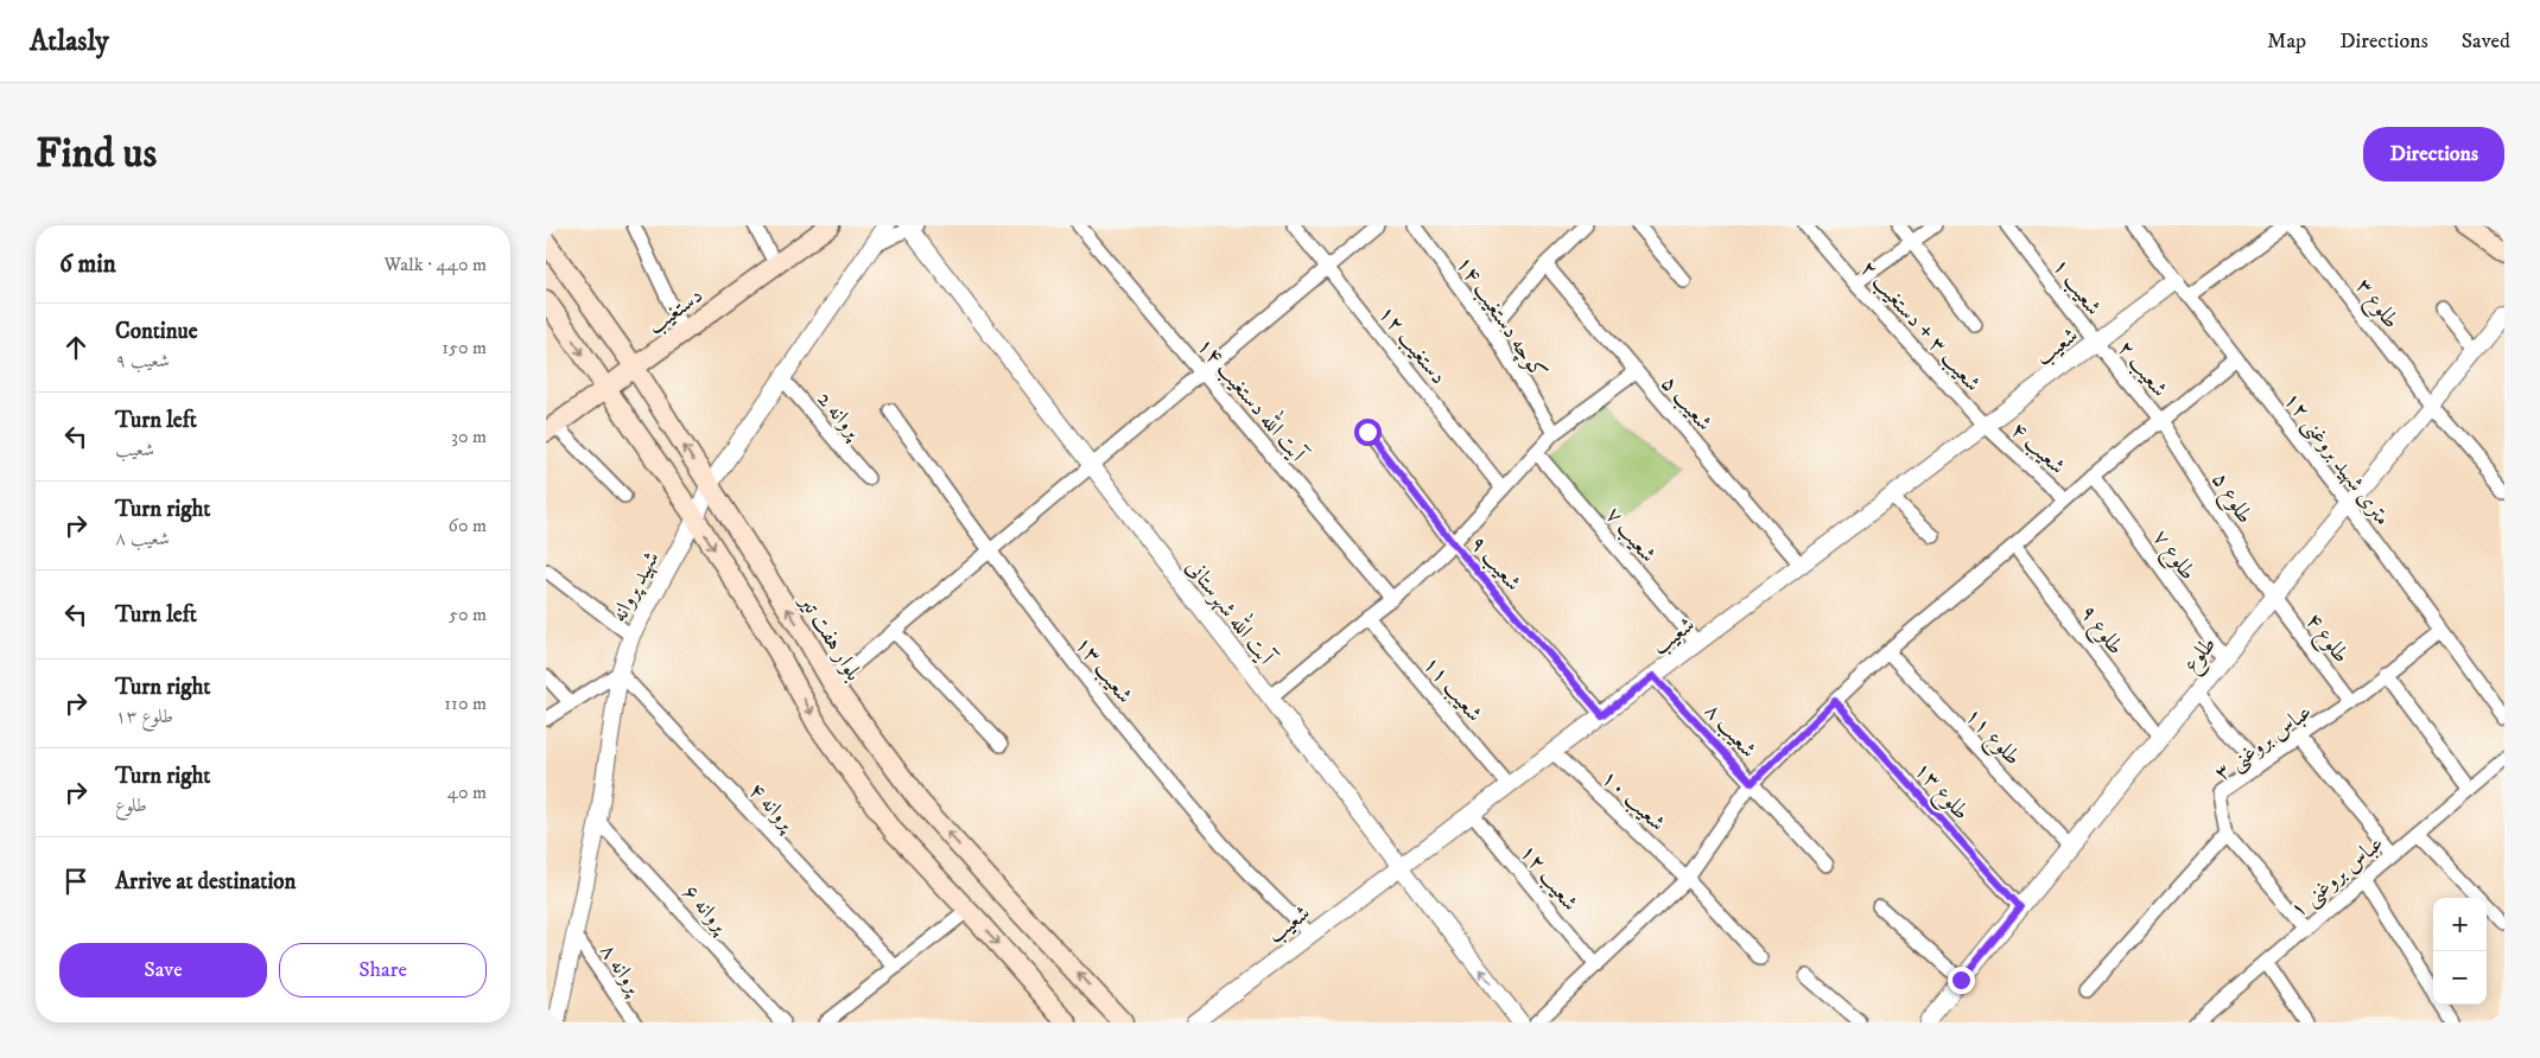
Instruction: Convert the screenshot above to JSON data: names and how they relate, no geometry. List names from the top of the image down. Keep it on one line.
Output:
{"streets":{"main road":["دستغیب","بلوار هفت تیر"],"street":["شعیب ۱","طلوع ۳","کوچه دستغیب ۱۴","شعیب ۳ + دستغیب ۲","دستغیب ۱۲","شعیب","شعیب ۲","آیت الله دستغیب ۱۴","شعیب ۵","پروانه 2","شعیب ۴","۱۲ متری شهید بروغنی","طلوع ۵","شعیب ۷","طلوع ۷","شعیب ۹","شهید پروانه","آیت الله شهرستانی","طلوع ۹","طلوع ۴","طلوع","شعیب ۱۳","شعیب ۱۱","شعیب ۸","طلوع ۱۱","عباس بروغنی ۳","طلوع ۱۳","شعیب ۱۰","پروانه ۴","عباس بروغنی ۱","شعیب ۱۲","پروانه ۶","پروانه ۸"]},"crossings":[["شعیب ۱","شعیب"],["شعیب ۱","شعیب ۲"],["طلوع ۳","طلوع"],["دستغیب","بلوار هفت تیر"],["شعیب ۳ + دستغیب ۲","شعیب"],["شعیب ۳ + دستغیب ۲","شعیب ۴"],["شعیب","شعیب ۲"],["شعیب","شعیب ۵"],["شعیب","شعیب ۴"],["شعیب","۱۲ متری شهید بروغنی"],["شعیب","شعیب ۷"],["شعیب","شعیب ۹"],["شعیب","آیت الله شهرستانی"],["شعیب","شعیب ۱۳"],["شعیب","شعیب ۱۱"],["شعیب","شعیب ۸"],["شعیب","شعیب ۱۰"],["شعیب","شعیب ۱۲"],["شعیب ۲","طلوع ۵"],["پروانه 2","شهید پروانه"],["۱۲ متری شهید بروغنی","طلوع"],["۱۲ متری شهید بروغنی","عباس بروغنی ۳"],["طلوع ۵","طلوع ۴"],["طلوع ۵","طلوع"],["طلوع ۷","طلوع"],["شهید پروانه","بلوار هفت تیر"],["شهید پروانه","پروانه ۴"],["شهید پروانه","پروانه ۶"],["شهید پروانه","پروانه ۸"],["طلوع ۹","طلوع"],["طلوع ۴","طلوع"],["طلوع ۴","عباس بروغنی ۳"],["طلوع","طلوع ۱۱"],["طلوع","طلوع ۱۳"]],"page":{"header":"Atlasly","nav":["Map","Directions","Saved"],"buttons":["Directions",["Save","Share"]],"title":"Find us","heading":["6 min","Walk · 440 m"],"list":[["Continue","شعیب ۹","150 m"],["Turn left","شعیب","30 m"],["Turn right","شعیب ۸","60 m"],["Turn left","50 m"],["Turn right","طلوع ۱۳","110 m"],["Turn right","طلوع","40 m"],"Arrive at destination"],"map_buttons":["+","−"]}}
